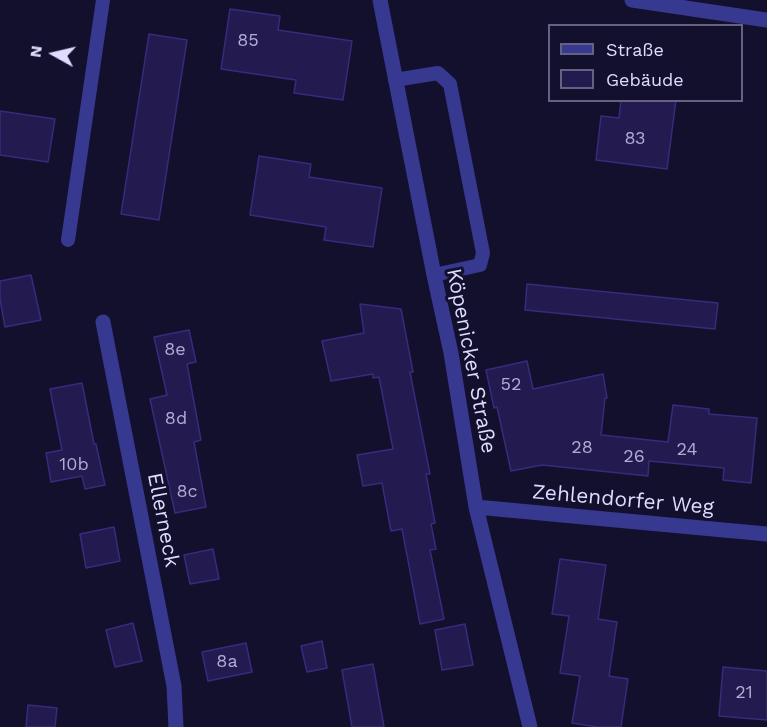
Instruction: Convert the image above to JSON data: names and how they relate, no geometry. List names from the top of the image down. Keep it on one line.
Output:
{"streets":{"street":["Köpenicker Straße","Zehlendorfer Weg","Ellerneck"]},"crossings":[["Köpenicker Straße","Zehlendorfer Weg"]],"house_numbers":["85","83","8e","52","8d","28","24","26","10b","8c","8a","21"],"legend":["Straße","Gebäude"],"north":"left"}
